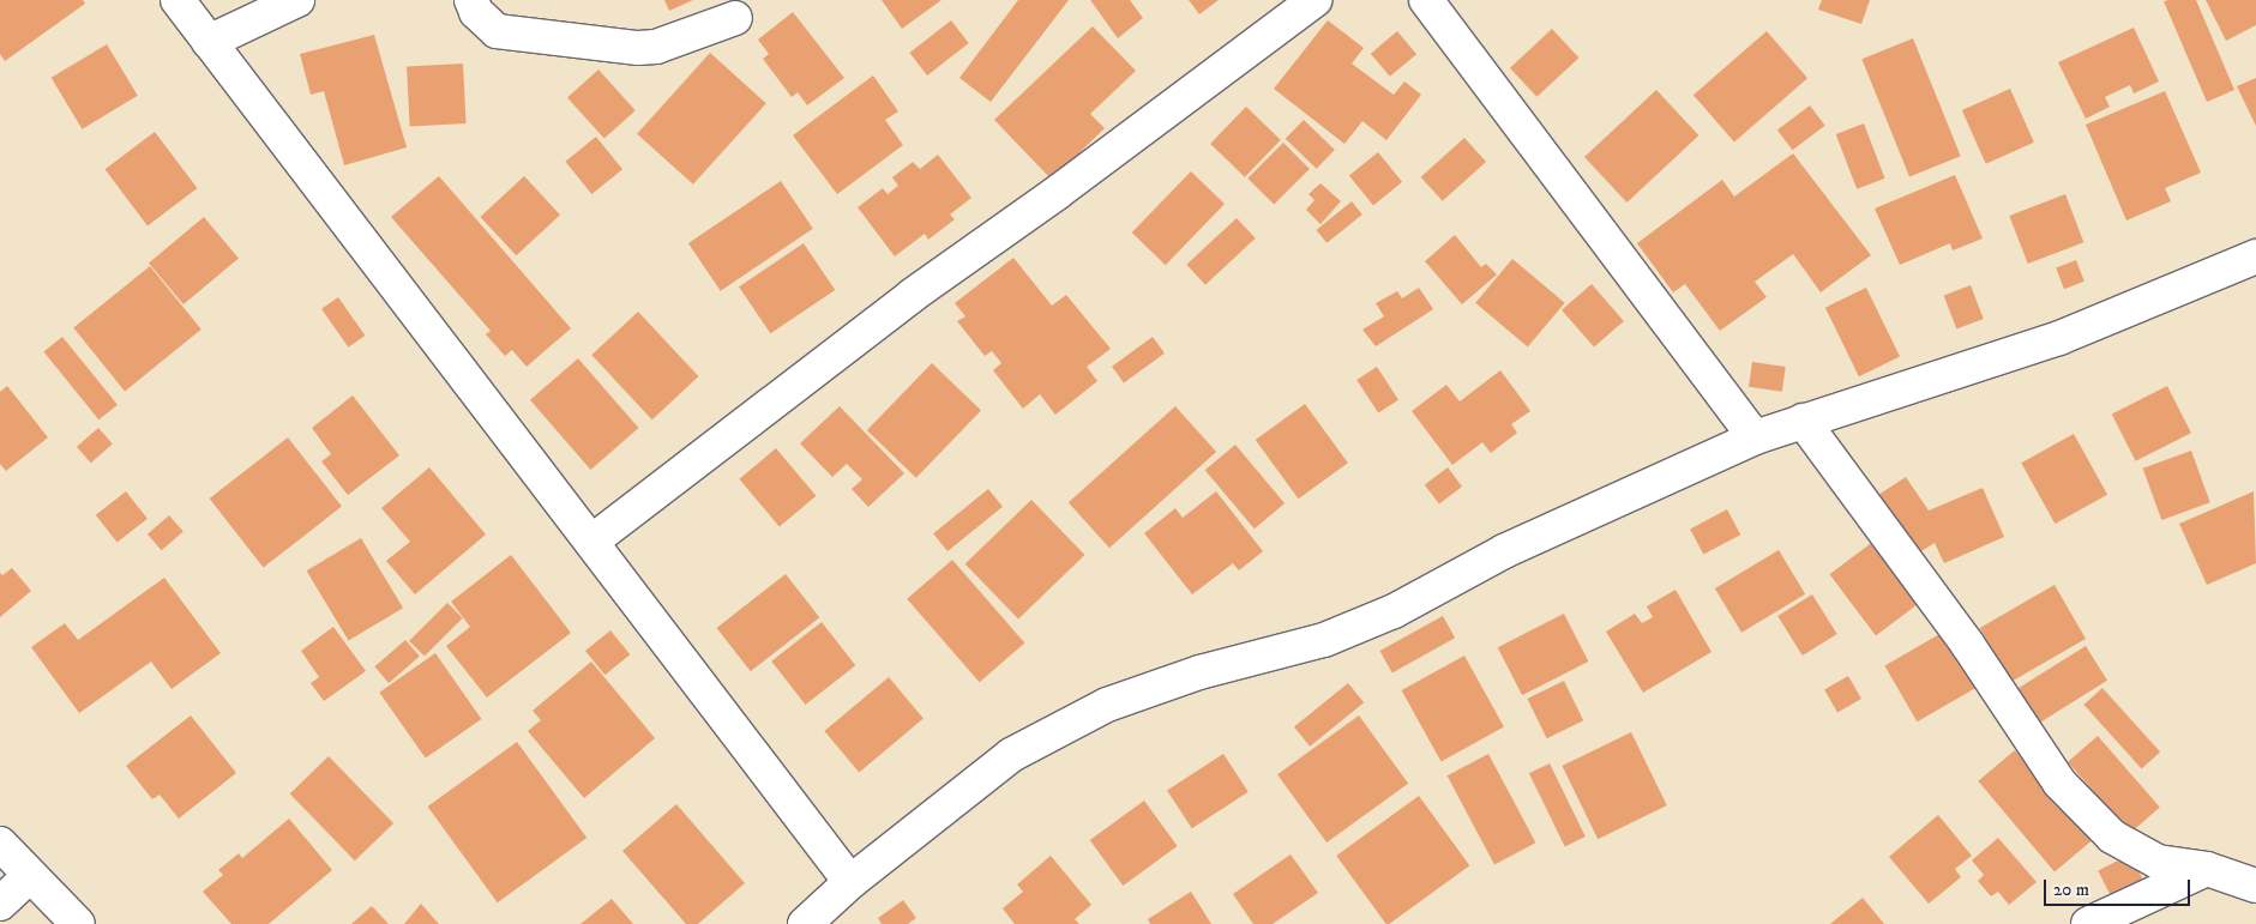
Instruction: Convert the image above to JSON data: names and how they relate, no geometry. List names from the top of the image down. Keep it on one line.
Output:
{"scale_bar":"20 m"}
